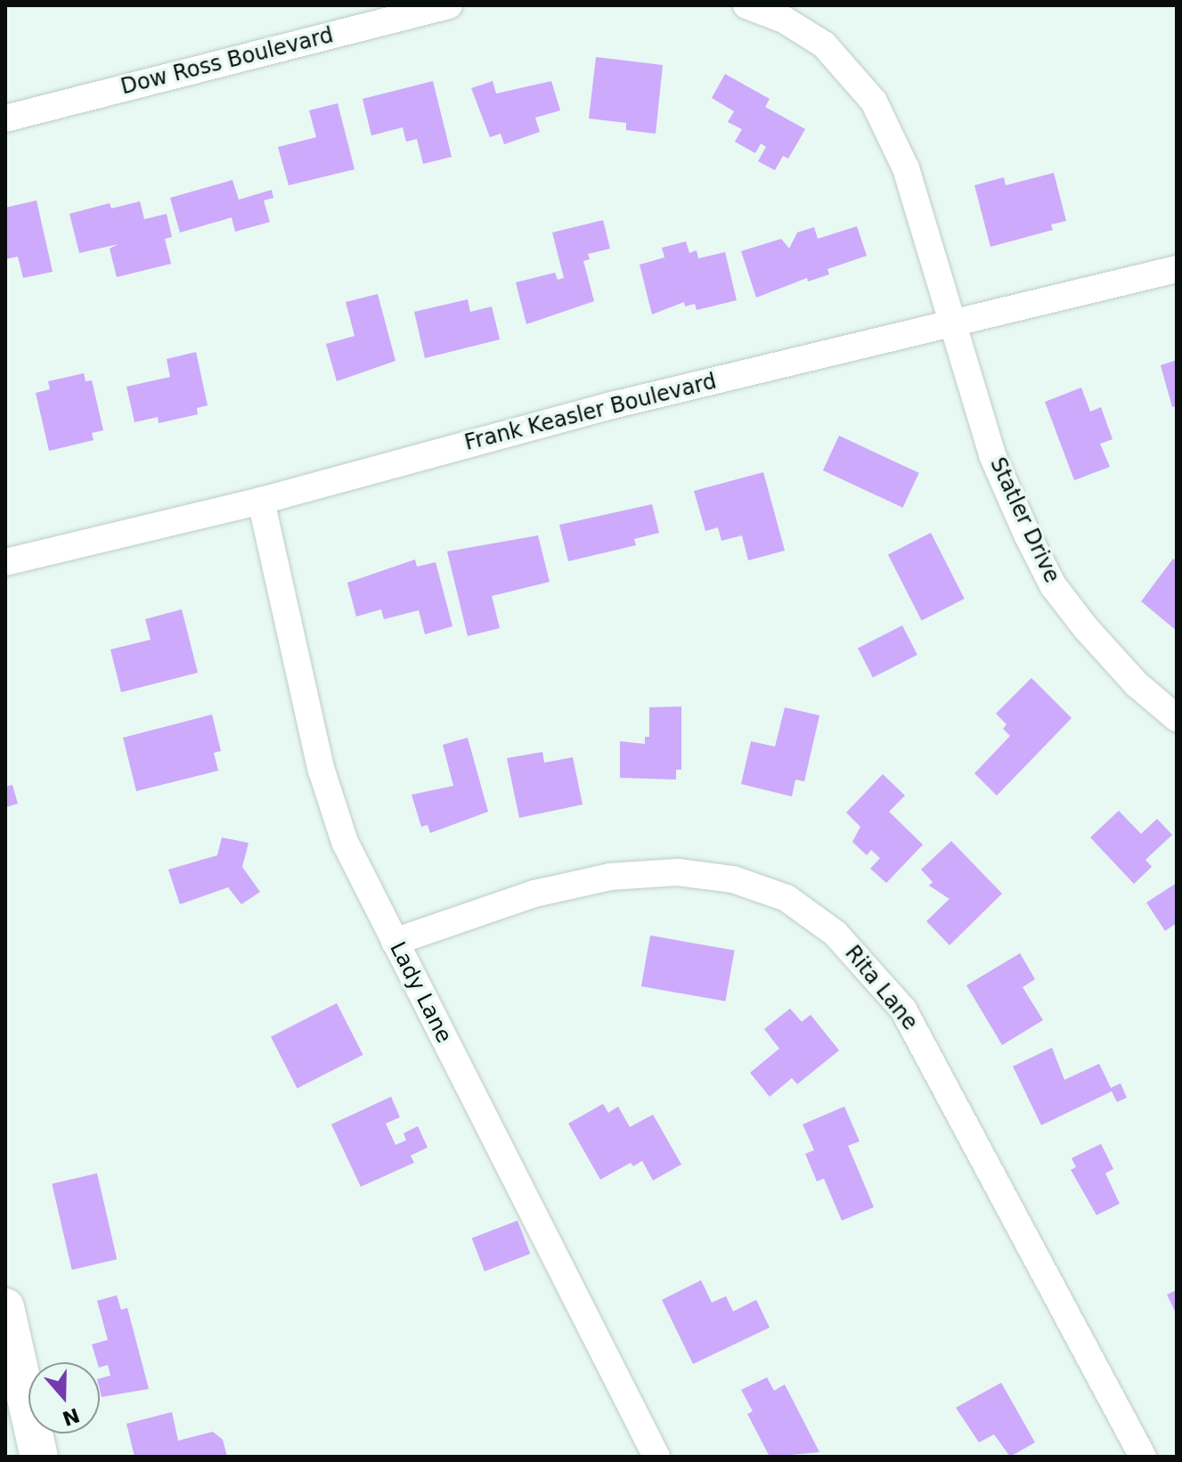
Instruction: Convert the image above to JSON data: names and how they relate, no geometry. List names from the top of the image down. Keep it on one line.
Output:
{"streets":{"street":["Dow Ross Boulevard","Frank Keasler Boulevard","Statler Drive","Rita Lane","Lady Lane"]},"crossings":[["Frank Keasler Boulevard","Statler Drive"],["Frank Keasler Boulevard","Lady Lane"],["Rita Lane","Lady Lane"]],"north":"bottom"}
